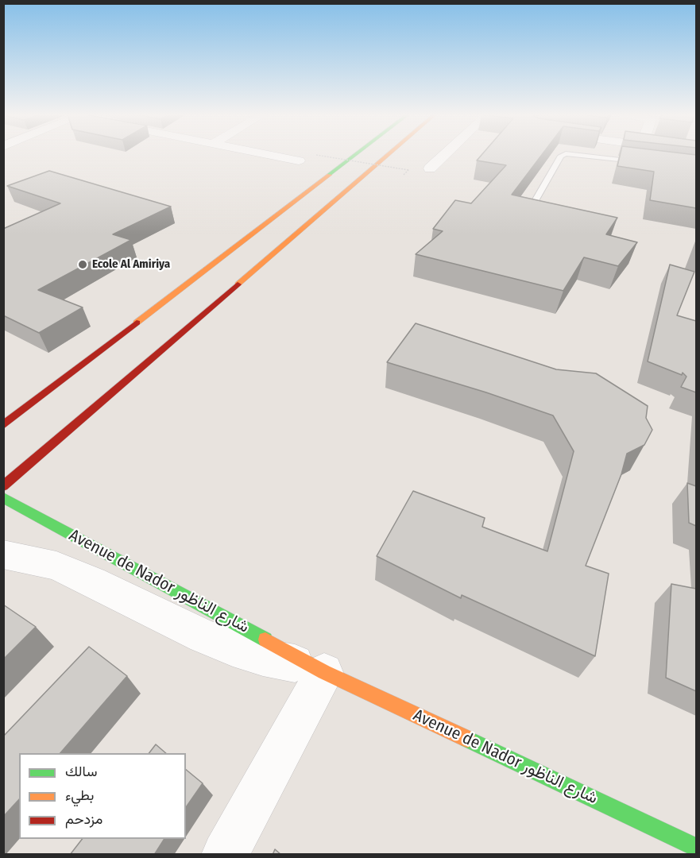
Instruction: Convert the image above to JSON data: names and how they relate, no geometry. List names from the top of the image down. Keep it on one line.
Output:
{"streets":{"main road":["Avenue de Nador شارع الناظور"]},"places":["Ecole Al Amiriya"],"legend":["سالك","بطيء","مزدحم"]}
